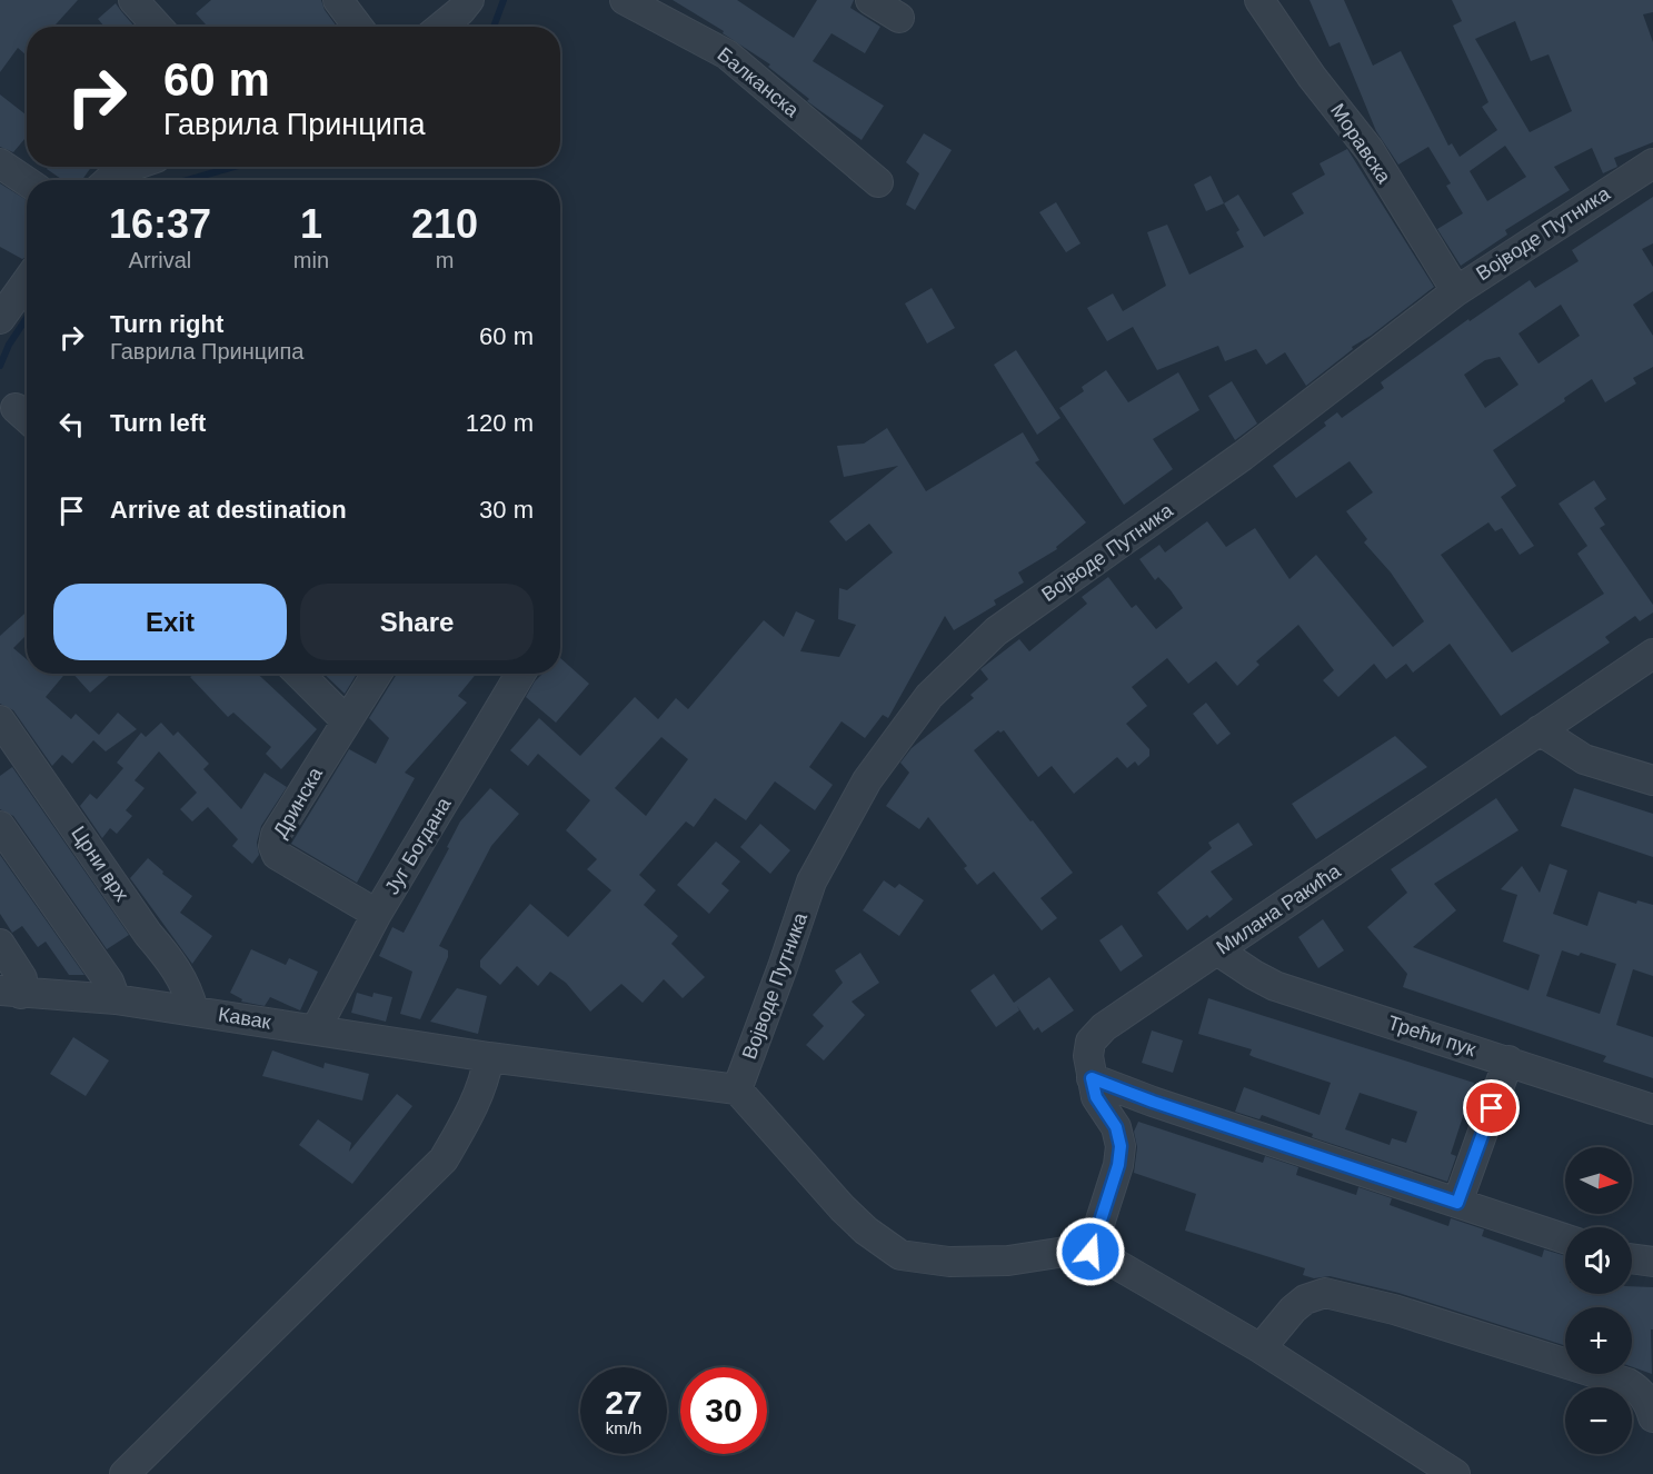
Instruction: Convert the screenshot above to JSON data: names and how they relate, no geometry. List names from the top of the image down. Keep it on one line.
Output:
{"streets":{"street":["Балканска","Моравска","Војводе Путника","Дринска","Југ Богдана","Црни врх","Милана Ракића","Кавак","Трећи пук"]},"crossings":[["Моравска","Војводе Путника"],["Војводе Путника","Кавак"],["Дринска","Југ Богдана"],["Југ Богдана","Кавак"],["Црни врх","Кавак"],["Милана Ракића","Трећи пук"]],"north":"right","page":{"turn":["60 m","Гаврила Принципа"],"eta":["16:37","Arrival","1","min","210","m"],"list":[{"name":"Turn right","note":"Гаврила Принципа","value":"60 m"},{"name":"Turn left","value":"120 m"},{"name":"Arrive at destination","value":"30 m"}],"buttons":["Exit","Share"],"map_buttons":["+","−"],"speed":"27 km/h","limit":"30"}}
